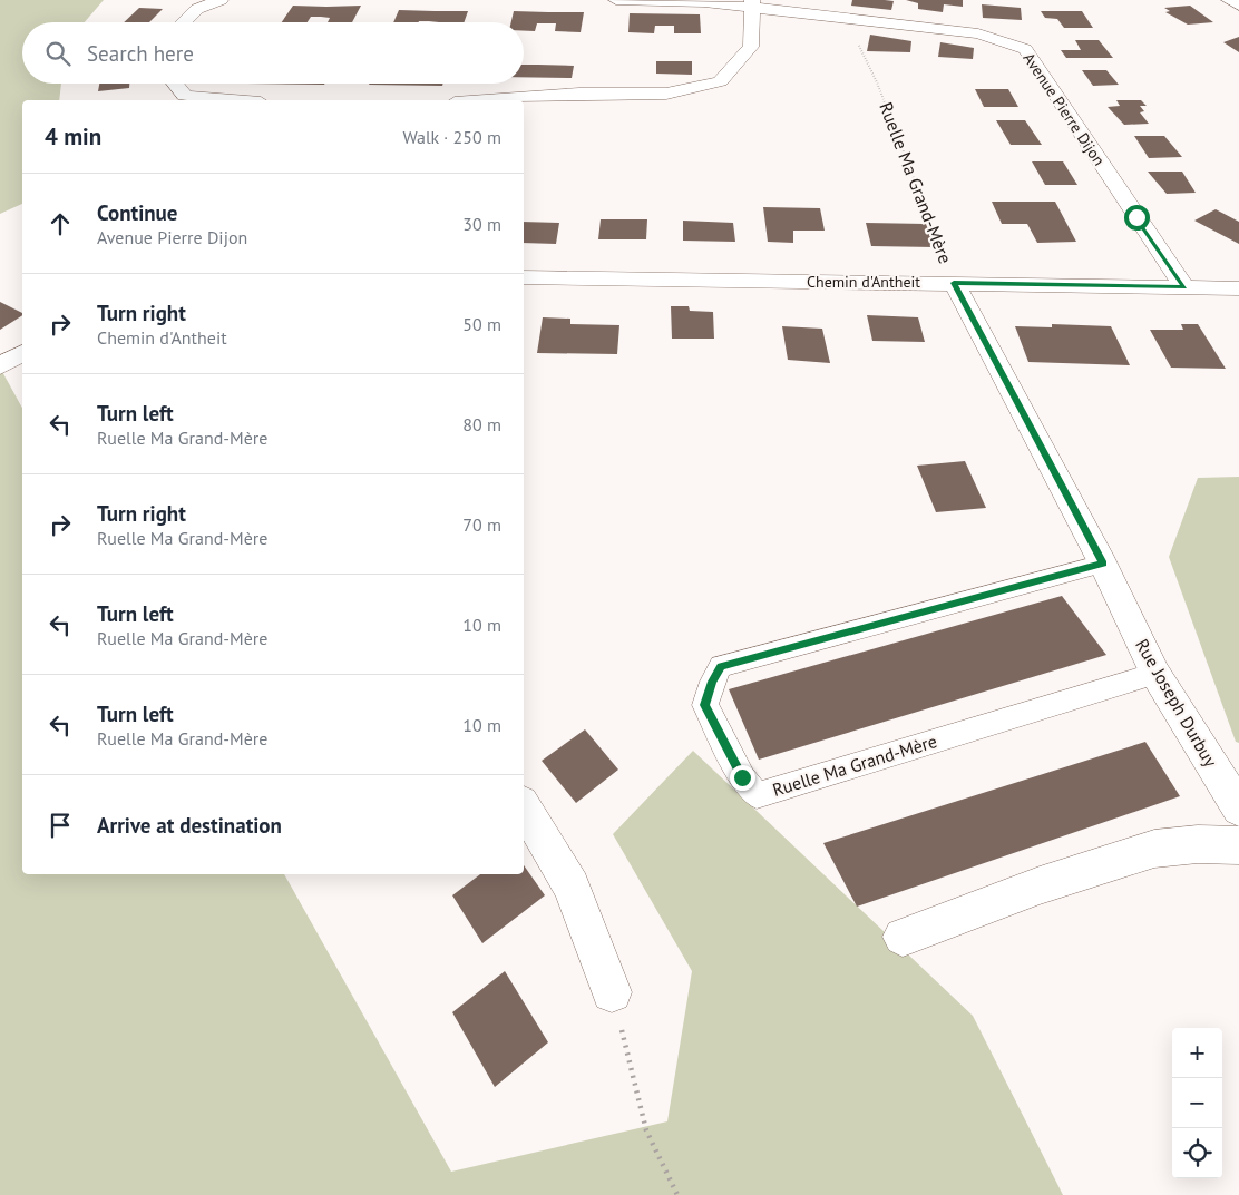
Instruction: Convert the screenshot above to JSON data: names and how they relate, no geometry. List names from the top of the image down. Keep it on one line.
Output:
{"streets":{"street":["Avenue Pierre Dijon","Ruelle Ma Grand-Mère","Chemin d'Antheit","Rue Joseph Durbuy"]},"crossings":[["Avenue Pierre Dijon","Ruelle Ma Grand-Mère"],["Avenue Pierre Dijon","Chemin d'Antheit"],["Ruelle Ma Grand-Mère","Chemin d'Antheit"],["Ruelle Ma Grand-Mère","Rue Joseph Durbuy"]],"page":{"search":"Search here","heading":["4 min","Walk · 250 m"],"list":[["Continue","Avenue Pierre Dijon","30 m"],["Turn right","Chemin d'Antheit","50 m"],["Turn left","Ruelle Ma Grand-Mère","80 m"],["Turn right","Ruelle Ma Grand-Mère","70 m"],["Turn left","Ruelle Ma Grand-Mère","10 m"],["Turn left","Ruelle Ma Grand-Mère","10 m"],"Arrive at destination"],"map_buttons":["+","−"]}}
